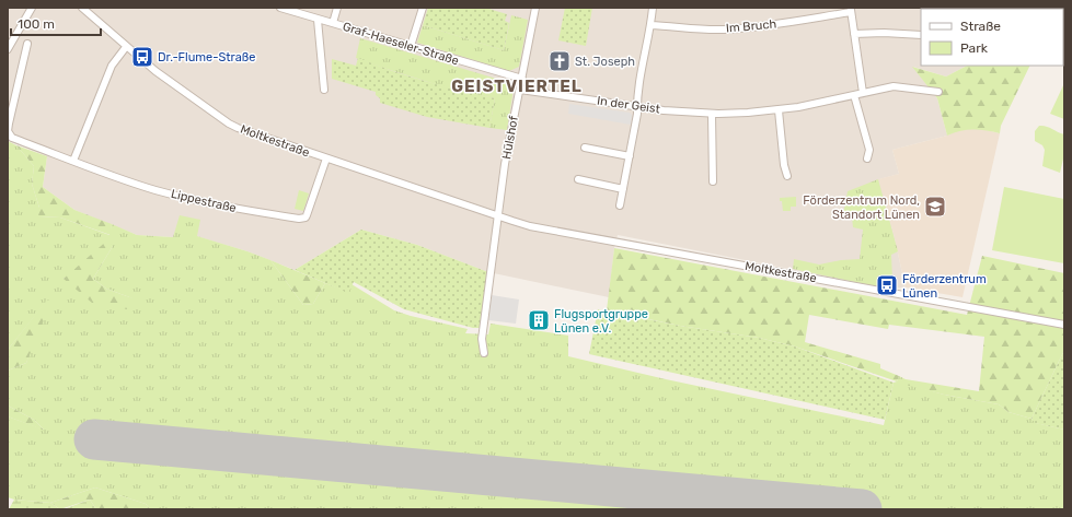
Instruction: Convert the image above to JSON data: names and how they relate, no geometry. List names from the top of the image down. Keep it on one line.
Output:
{"streets":{"street":["Im Bruch","Graf-Haeseler-Straße","In der Geist","Hülshof","Moltkestraße","Lippestraße"]},"crossings":[["Graf-Haeseler-Straße","Hülshof"],["In der Geist","Hülshof"],["Hülshof","Moltkestraße"],["Moltkestraße","Lippestraße"]],"districts":["GEISTVIERTEL"],"places":{"bus stop":["Dr.-Flume-Straße","Förderzentrum Lünen"],"church":["St. Joseph"],"school or university":["Förderzentrum Nord, Standort Lünen"],"building":["Flugsportgruppe Lünen e.V."]},"legend":["Straße","Park"],"scale_bar":"100 m"}
